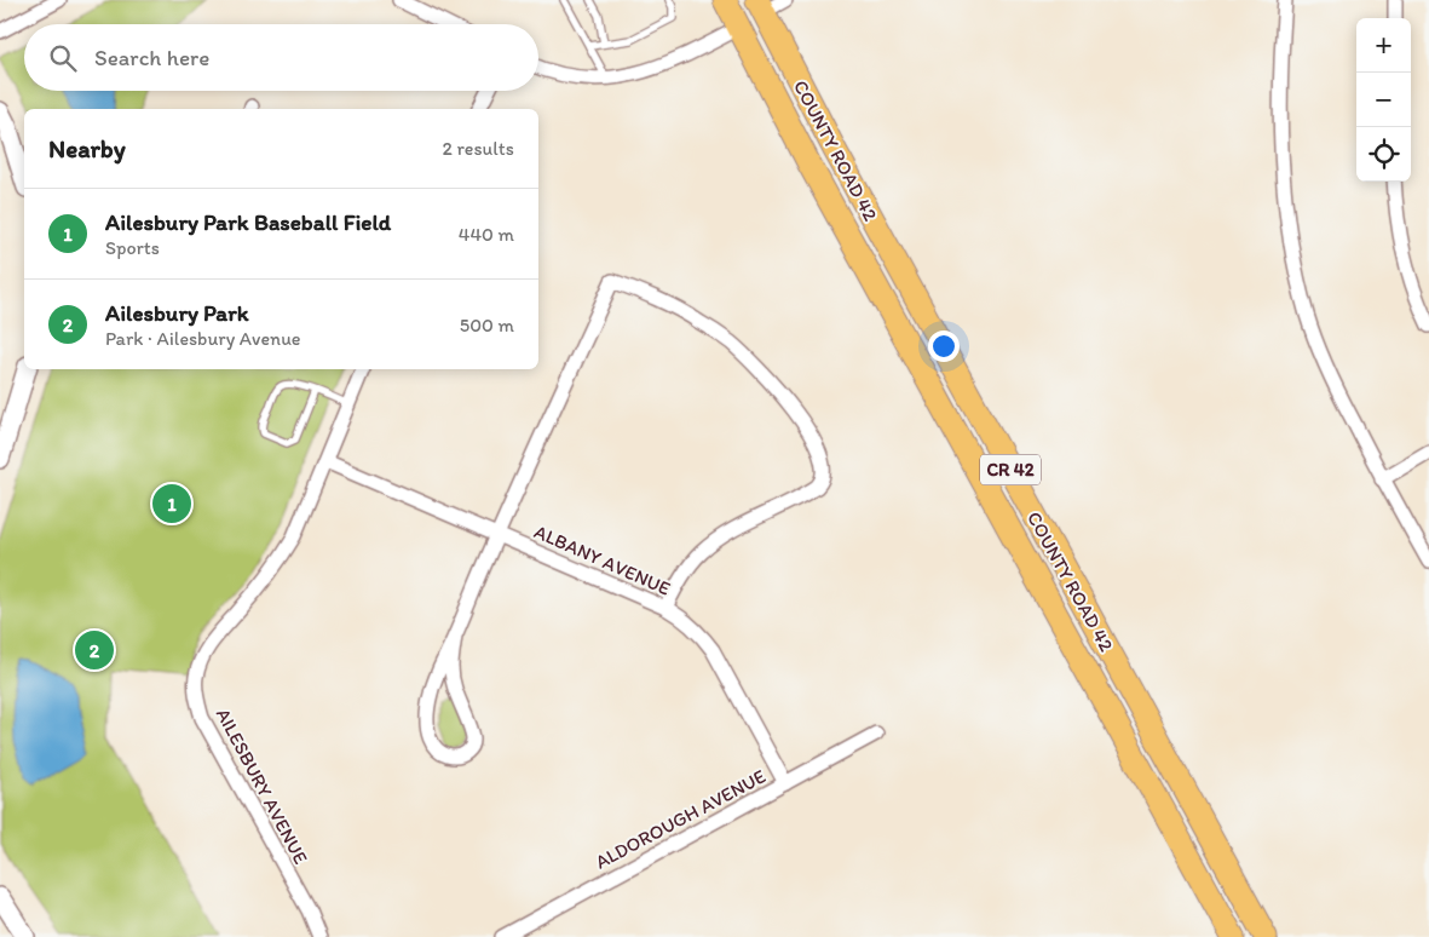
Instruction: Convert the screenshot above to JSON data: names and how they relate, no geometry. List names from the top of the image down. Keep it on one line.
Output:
{"streets":{"highway":["COUNTY ROAD 42","CR 42"],"street":["ALBANY AVENUE","AILESBURY AVENUE","ALDOROUGH AVENUE"]},"crossings":[["ALBANY AVENUE","AILESBURY AVENUE"],["ALBANY AVENUE","ALDOROUGH AVENUE"]],"page":{"map_buttons":["+","−"],"search":"Search here","heading":["Nearby","2 results"],"list":[{"mark":"1","name":"Ailesbury Park Baseball Field","note":"Sports","value":"440 m"},{"mark":"2","name":"Ailesbury Park","note":"Park · Ailesbury Avenue","value":"500 m"}],"pins":["1","2"]}}
